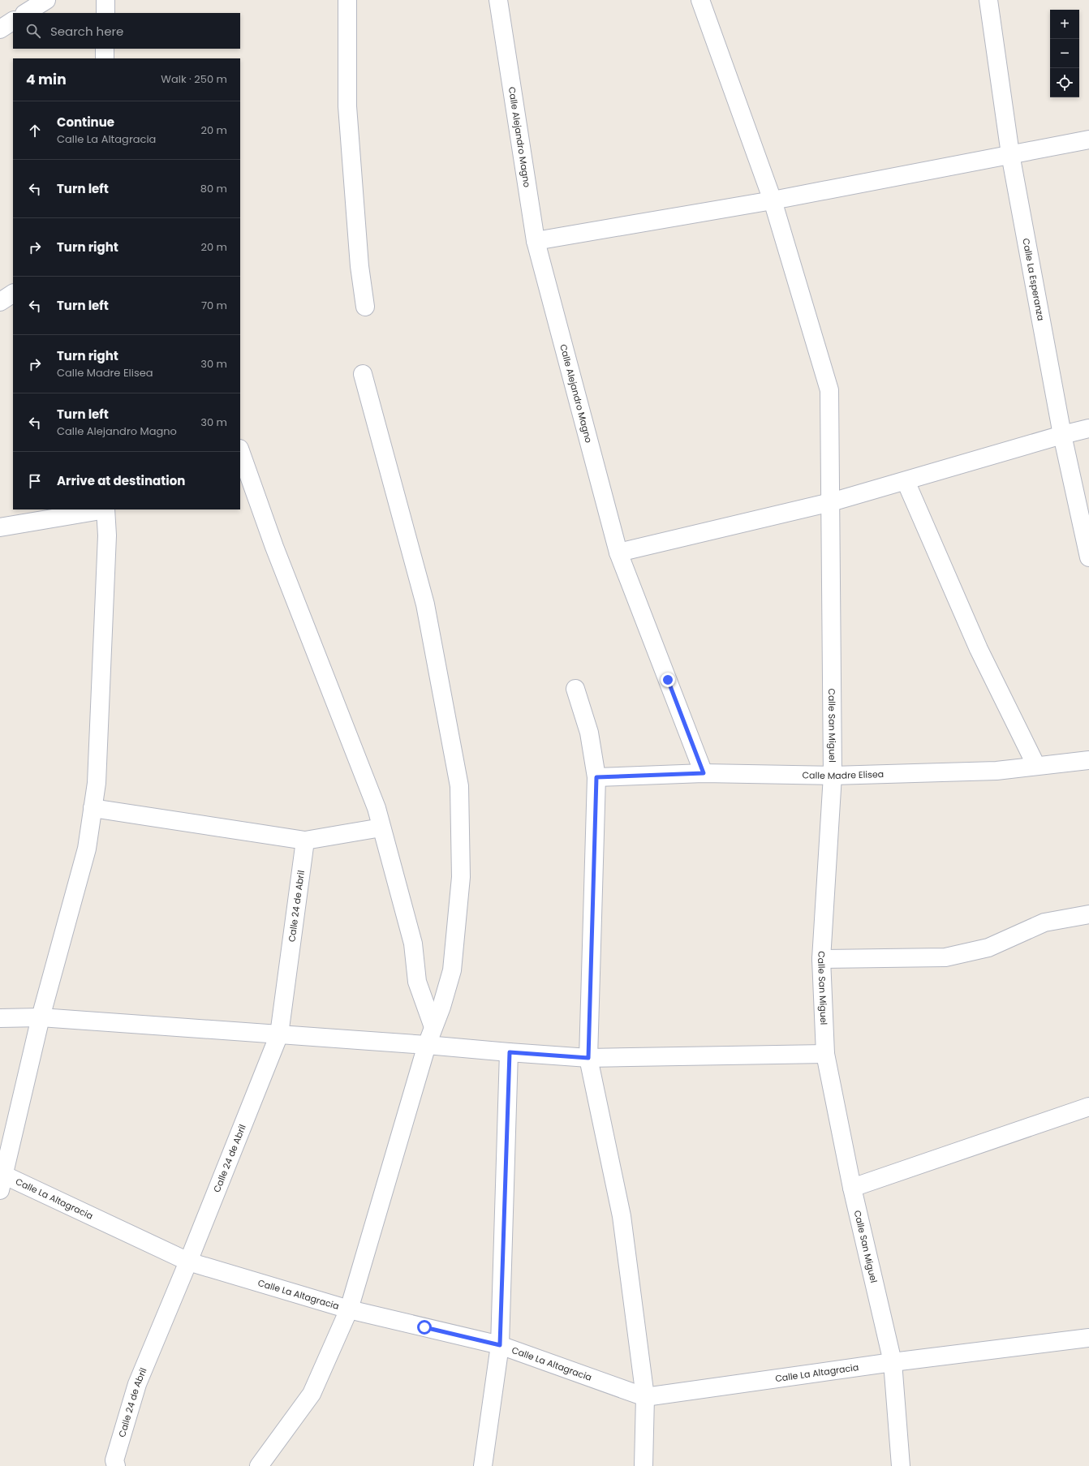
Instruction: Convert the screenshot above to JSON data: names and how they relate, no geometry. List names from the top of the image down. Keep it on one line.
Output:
{"streets":{"street":["Calle Alejandro Magno","Calle La Esperanza","Calle San Miguel","Calle Madre Elisea","Calle 24 de Abril","Calle La Altagracia"]},"crossings":[["Calle Alejandro Magno","Calle Madre Elisea"],["Calle San Miguel","Calle Madre Elisea"],["Calle San Miguel","Calle La Altagracia"],["Calle 24 de Abril","Calle La Altagracia"]],"page":{"map_buttons":["+","−"],"search":"Search here","heading":["4 min","Walk · 250 m"],"list":[["Continue","Calle La Altagracia","20 m"],["Turn left","80 m"],["Turn right","20 m"],["Turn left","70 m"],["Turn right","Calle Madre Elisea","30 m"],["Turn left","Calle Alejandro Magno","30 m"],"Arrive at destination"]}}
